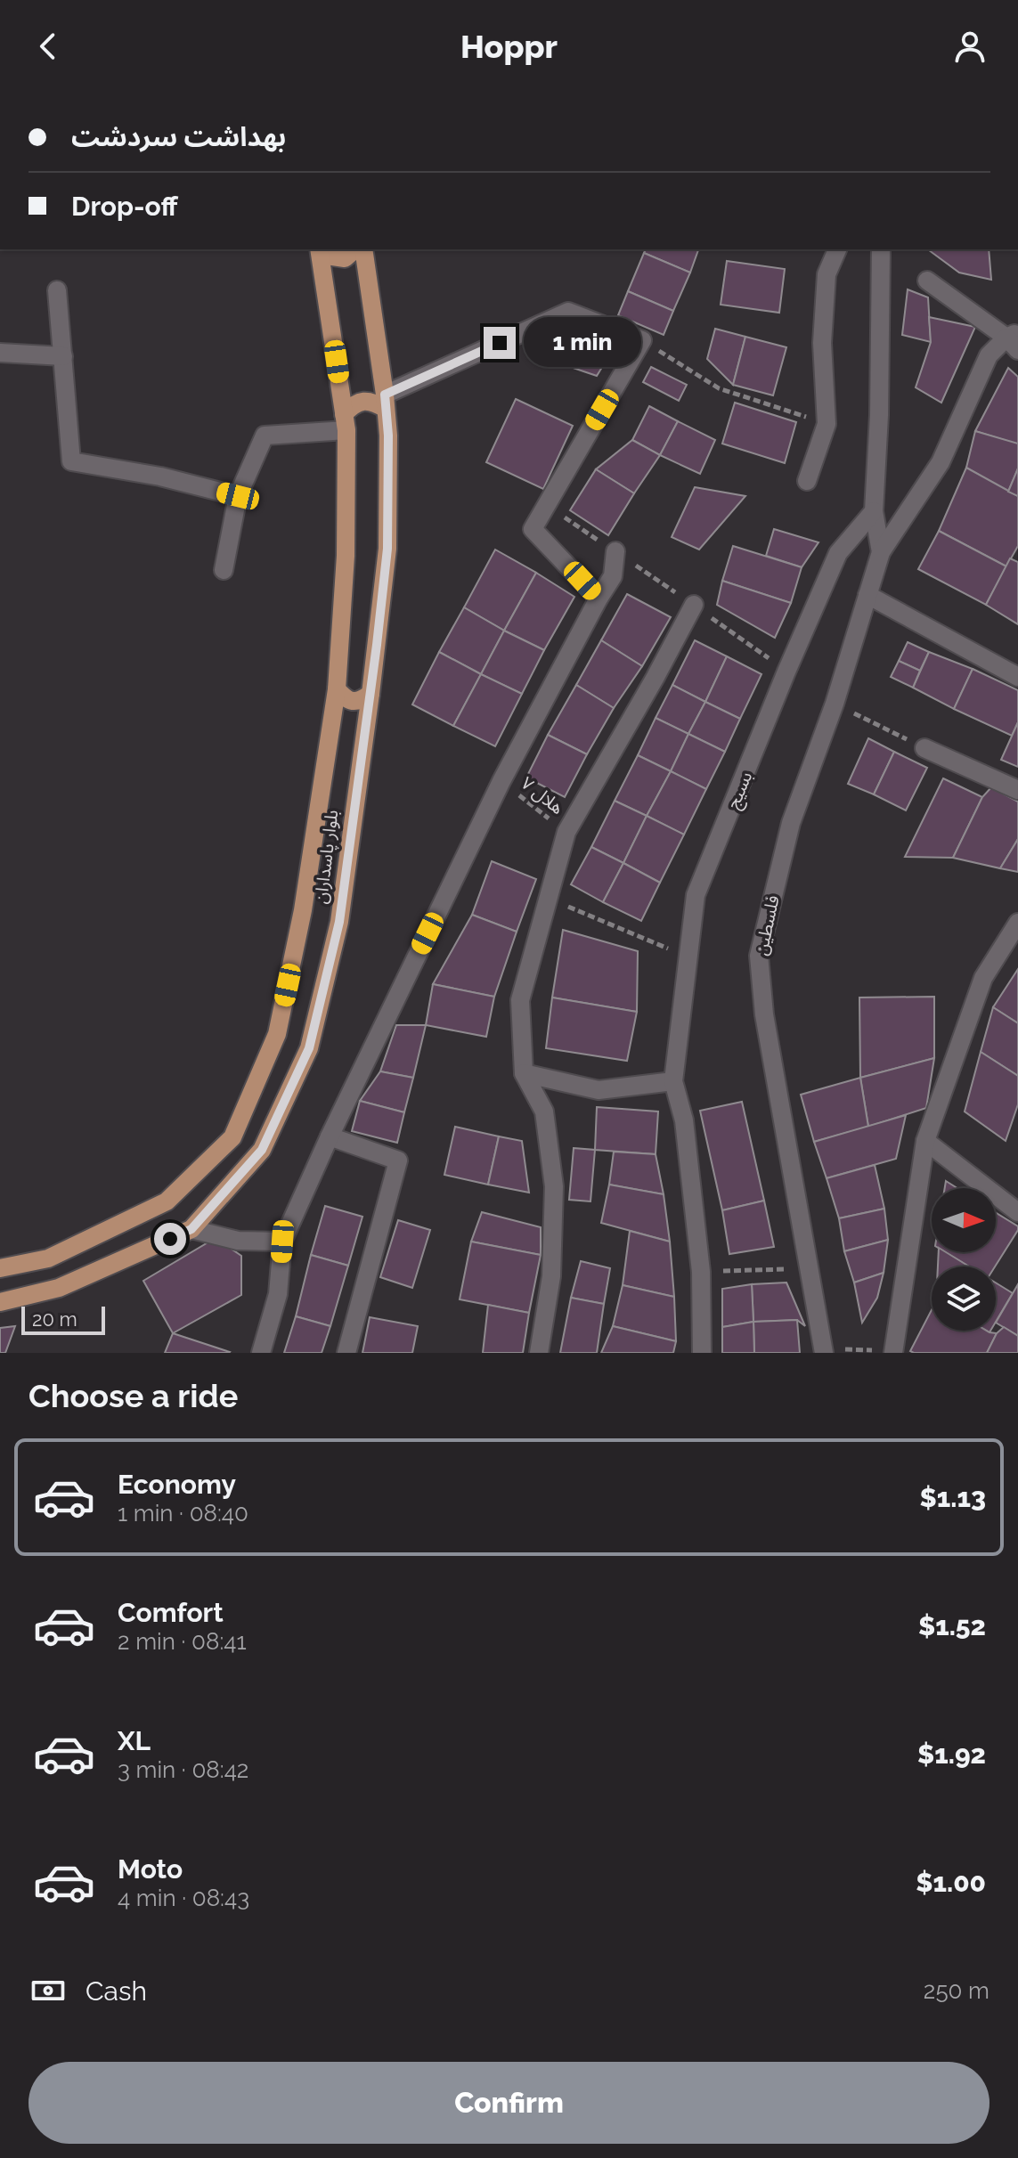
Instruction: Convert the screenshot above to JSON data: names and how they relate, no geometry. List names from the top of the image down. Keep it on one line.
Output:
{"streets":{"main road":["بلوار پاسداران"],"street":["بسیج","فلسطین"],"path":["هلال ۷"]},"scale_bar":"20 m","north":"right","page":{"header":"Hoppr","banner":["بهداشت سردشت","Drop-off"],"bubble":"1 min","scale":"20 m","heading":"Choose a ride","list":[{"name":"Economy","note":"1 min · 08:40","value":"$1.13"},{"name":"Comfort","note":"2 min · 08:41","value":"$1.52"},{"name":"XL","note":"3 min · 08:42","value":"$1.92"},{"name":"Moto","note":"4 min · 08:43","value":"$1.00"}],"pay":["Cash","250 m"],"buttons":"Confirm"}}
